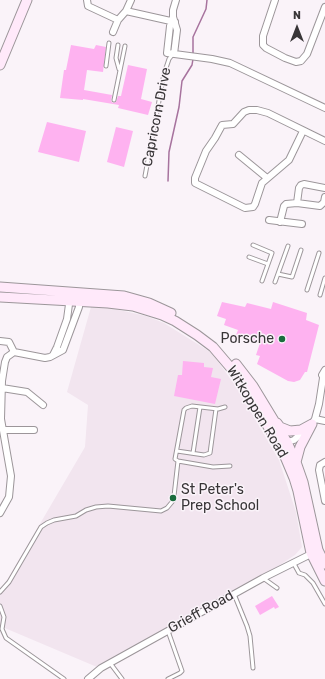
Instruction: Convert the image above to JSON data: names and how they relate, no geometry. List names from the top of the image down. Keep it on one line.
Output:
{"streets":{"main road":["Witkoppen Road"],"street":["Capricorn Drive","Grieff Road"]},"crossings":[["Witkoppen Road","Grieff Road"]],"places":["Porsche","St Peter's Prep School"],"north":"top"}
